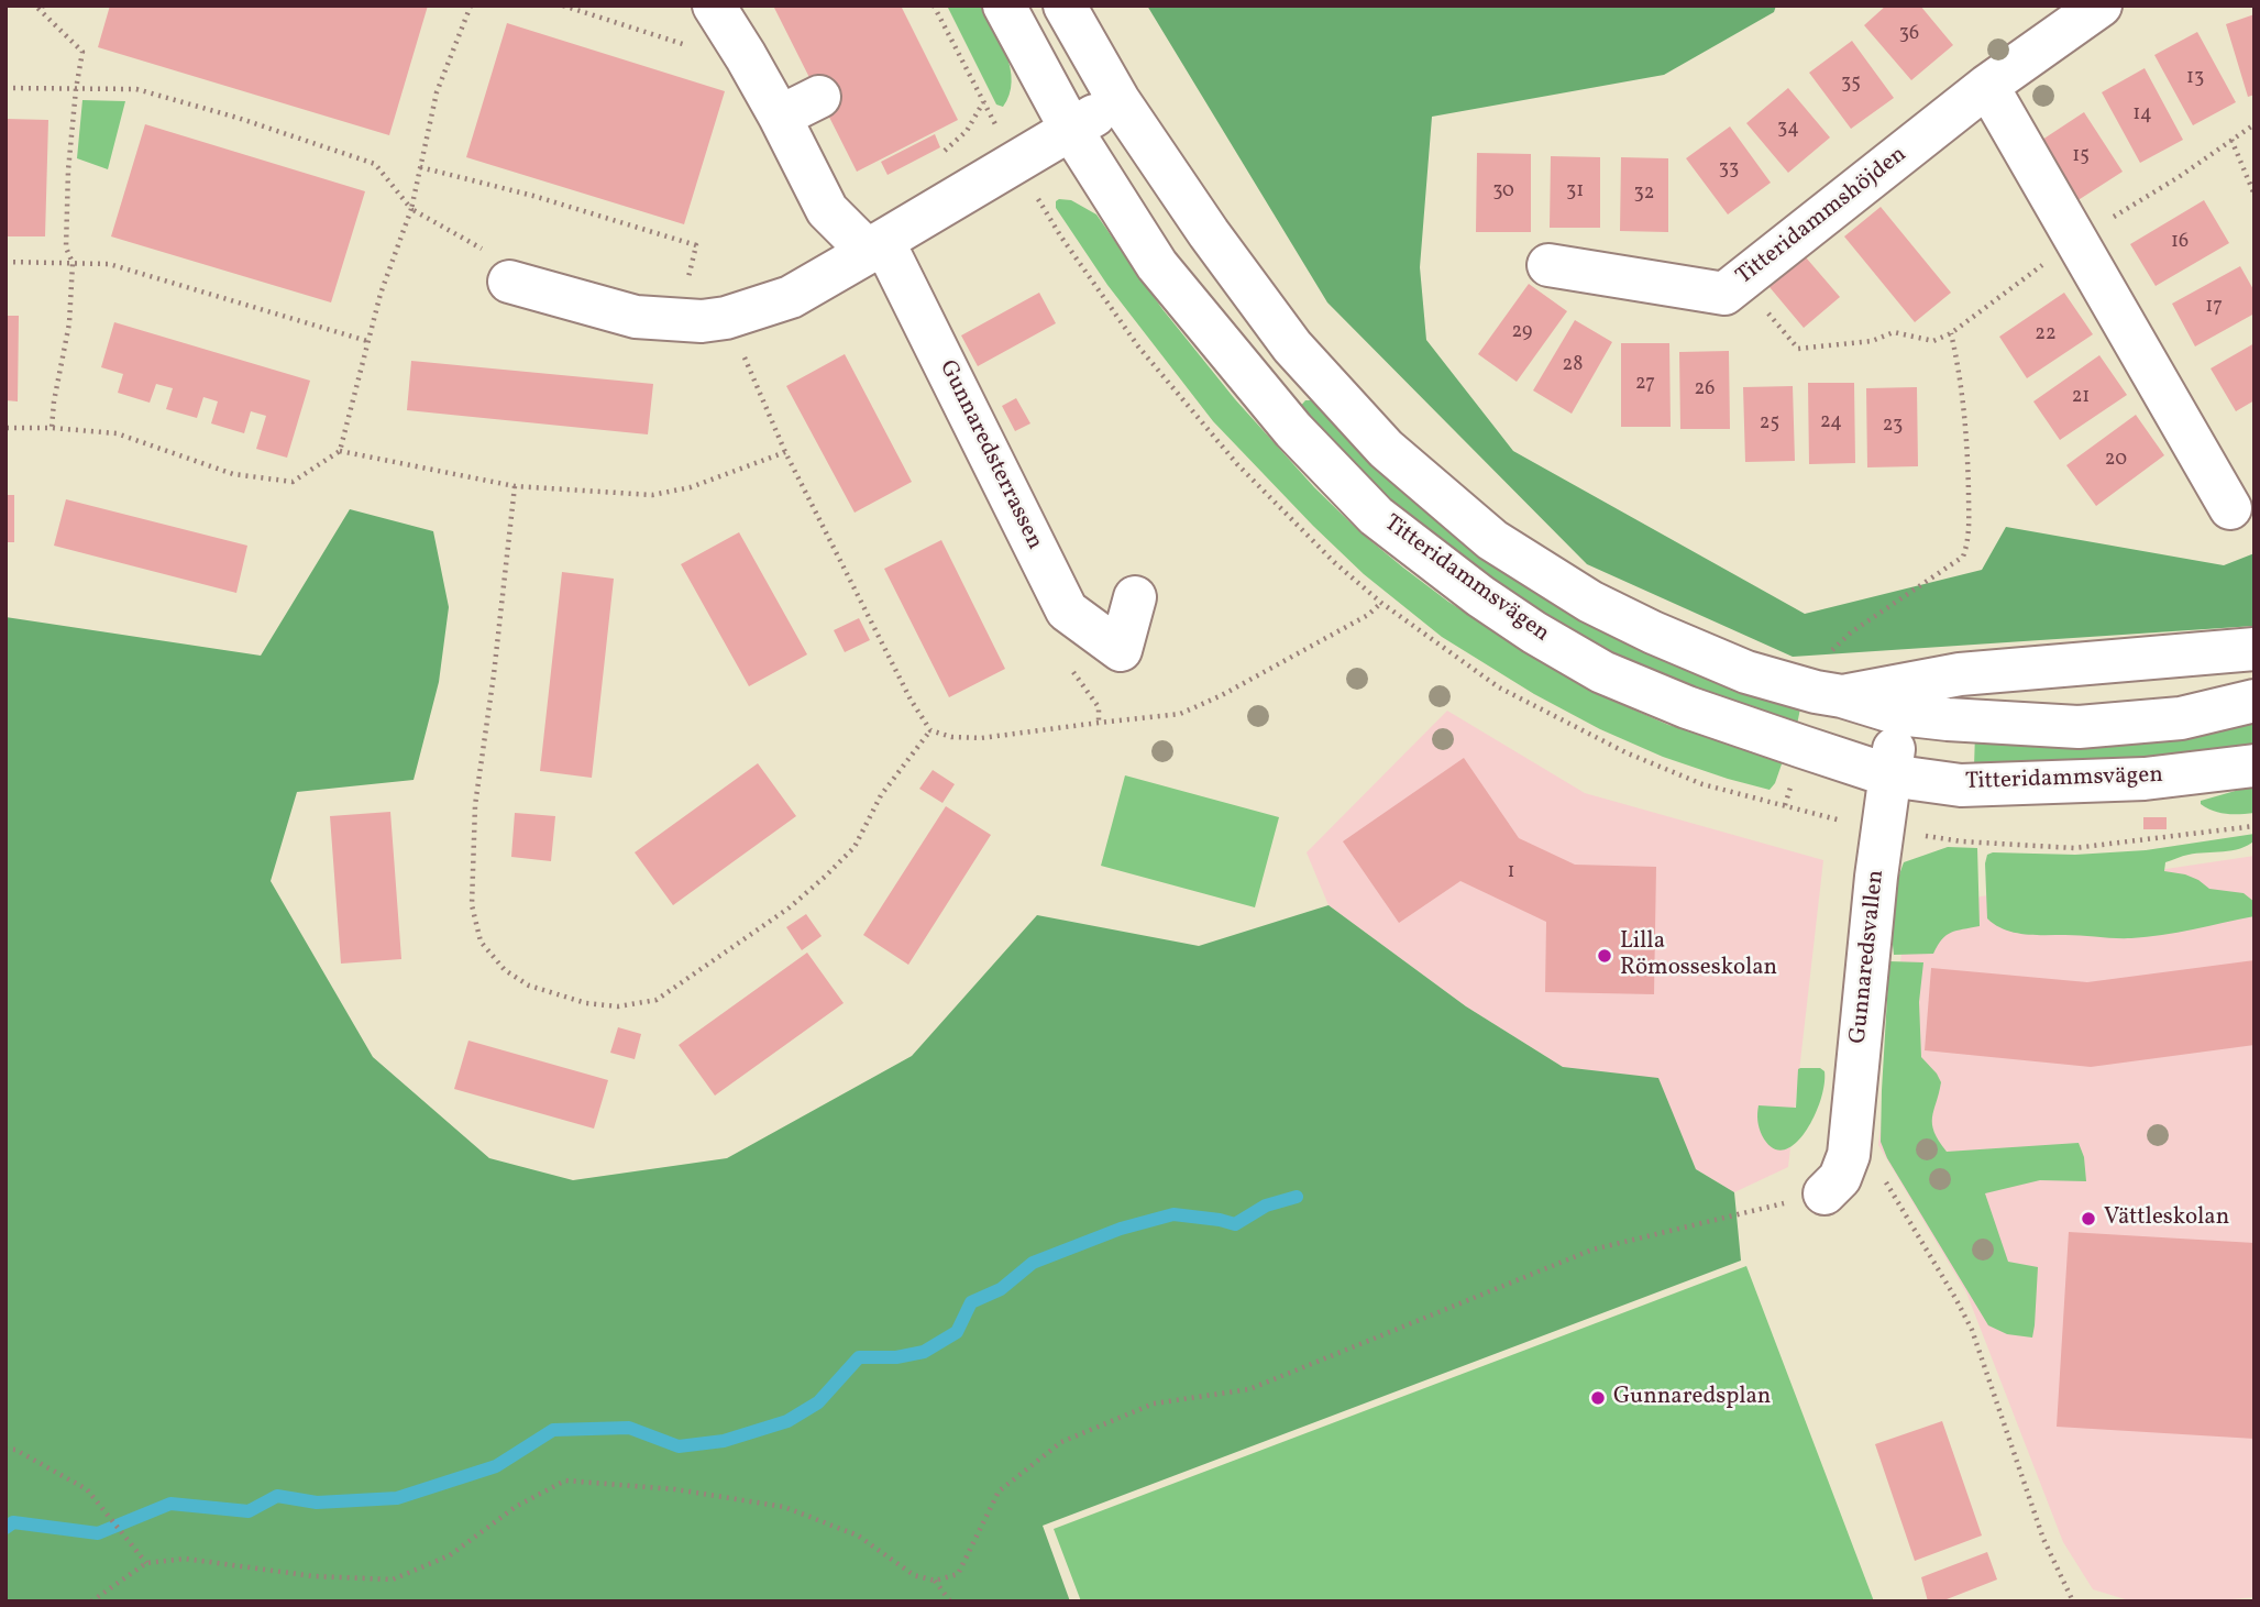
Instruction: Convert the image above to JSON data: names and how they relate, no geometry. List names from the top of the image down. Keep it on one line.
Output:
{"streets":{"street":["Titteridammshöjden","Gunnaredsterrassen","Titteridammsvägen","Gunnaredsvallen"]},"crossings":[["Titteridammsvägen","Gunnaredsvallen"]],"places":["Lilla Römosseskolan","Vättleskolan","Gunnaredsplan"],"house_numbers":["36","13","35","14","34","15","33","30","31","32","16","17","29","22","28","27","26","21","24","25","23","20","1"]}
